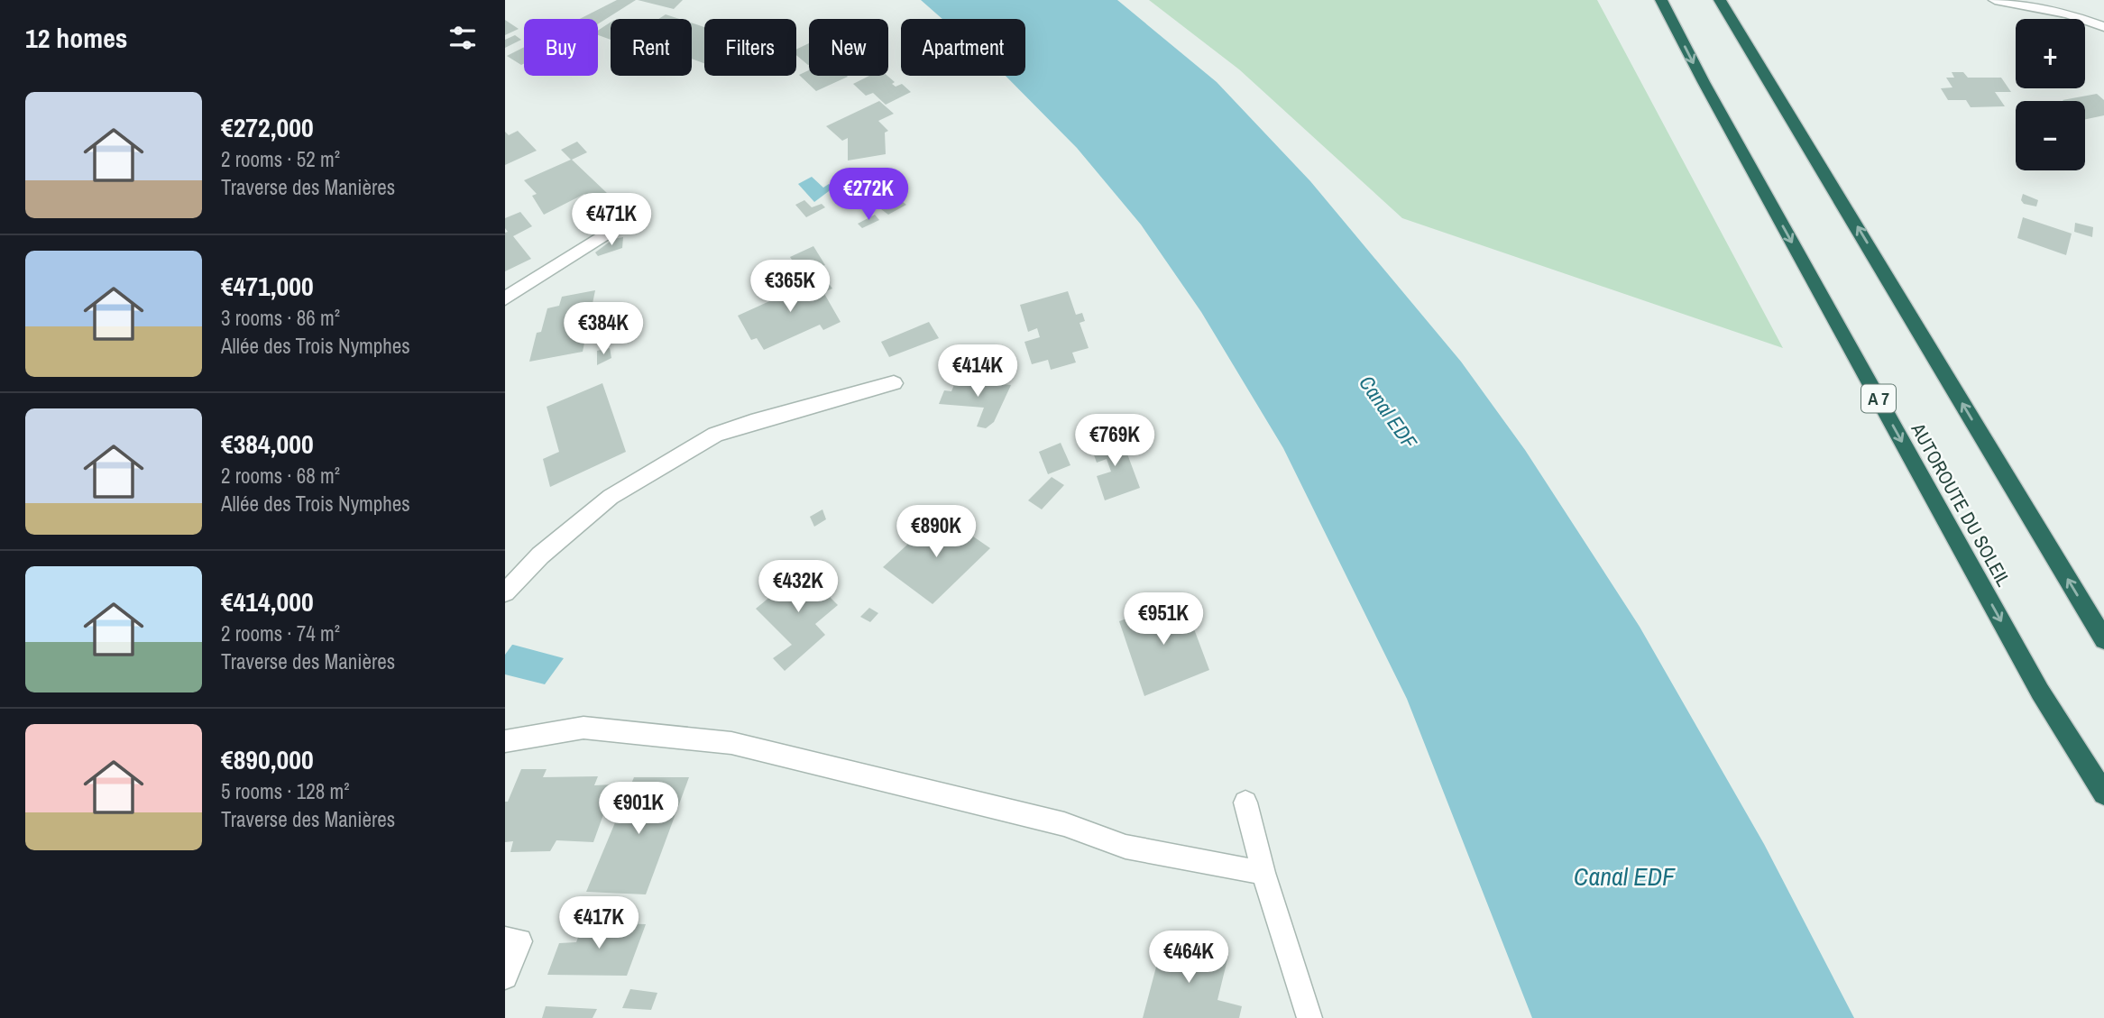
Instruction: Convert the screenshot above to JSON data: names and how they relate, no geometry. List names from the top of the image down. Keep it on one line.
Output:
{"streets":{"highway":["A 7","AUTOROUTE DU SOLEIL"]},"water":["Canal EDF"],"page":{"heading":"12 homes","map_buttons":["+","−"],"chip":["Buy","Rent","Filters","New","Apartment"],"list":[{"name":"€272,000","note":"2 rooms · 52 m² · Traverse des Manières"},{"name":"€471,000","note":"3 rooms · 86 m² · Allée des Trois Nymphes"},{"name":"€384,000","note":"2 rooms · 68 m² · Allée des Trois Nymphes"},{"name":"€414,000","note":"2 rooms · 74 m² · Traverse des Manières"},{"name":"€890,000","note":"5 rooms · 128 m² · Traverse des Manières"}],"price":["€272K","€471K","€365K","€384K","€414K","€769K","€890K","€432K","€951K","€901K","€417K","€464K"]}}
